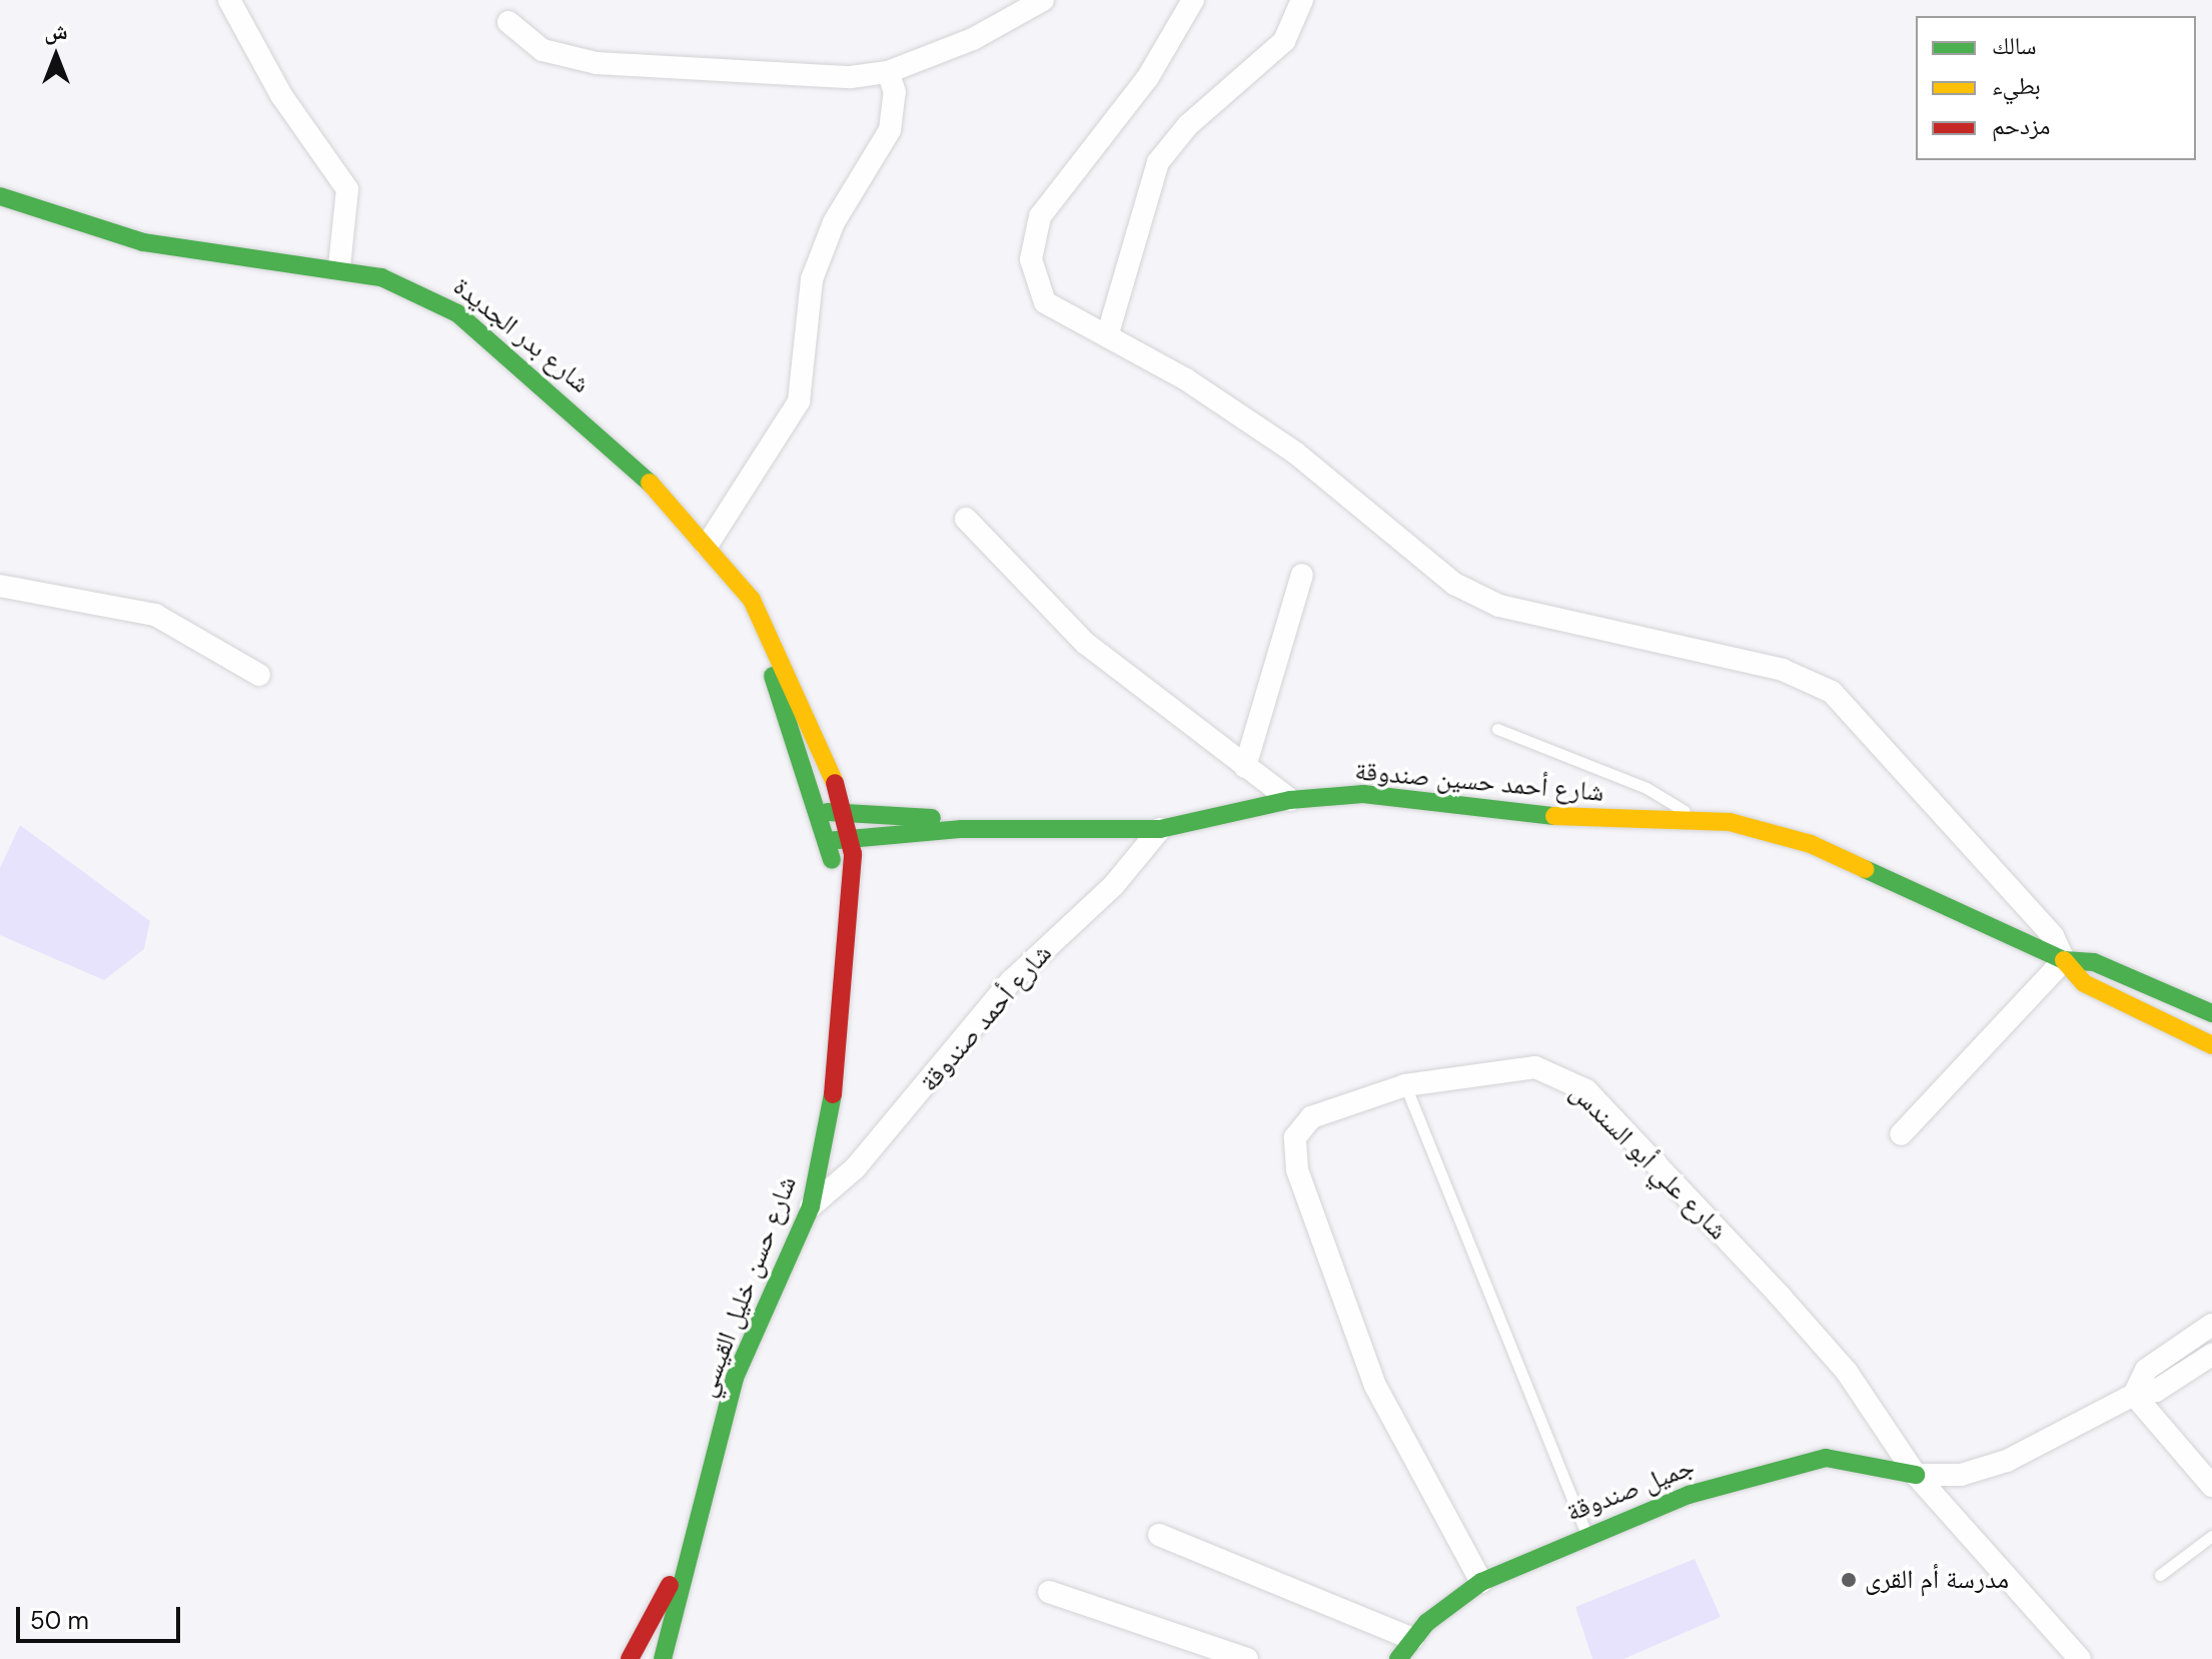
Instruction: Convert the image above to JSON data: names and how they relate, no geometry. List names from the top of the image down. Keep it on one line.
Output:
{"streets":{"main road":["شارع بدر الجديدة","شارع أحمد حسين صندوقة","شارع حسن خليل القيسي","جميل صندوقة"],"street":["شارع أحمد صندوقة","شارع علي أبو السندس"]},"crossings":[["شارع بدر الجديدة","شارع أحمد حسين صندوقة"],["شارع بدر الجديدة","شارع حسن خليل القيسي"],["شارع أحمد حسين صندوقة","شارع أحمد صندوقة"],["شارع أحمد حسين صندوقة","شارع حسن خليل القيسي"],["شارع أحمد صندوقة","شارع حسن خليل القيسي"],["شارع علي أبو السندس","جميل صندوقة"]],"places":["مدرسة أم القرى"],"legend":["سالك","بطيء","مزدحم"],"scale_bar":"50 m","north":"top"}
